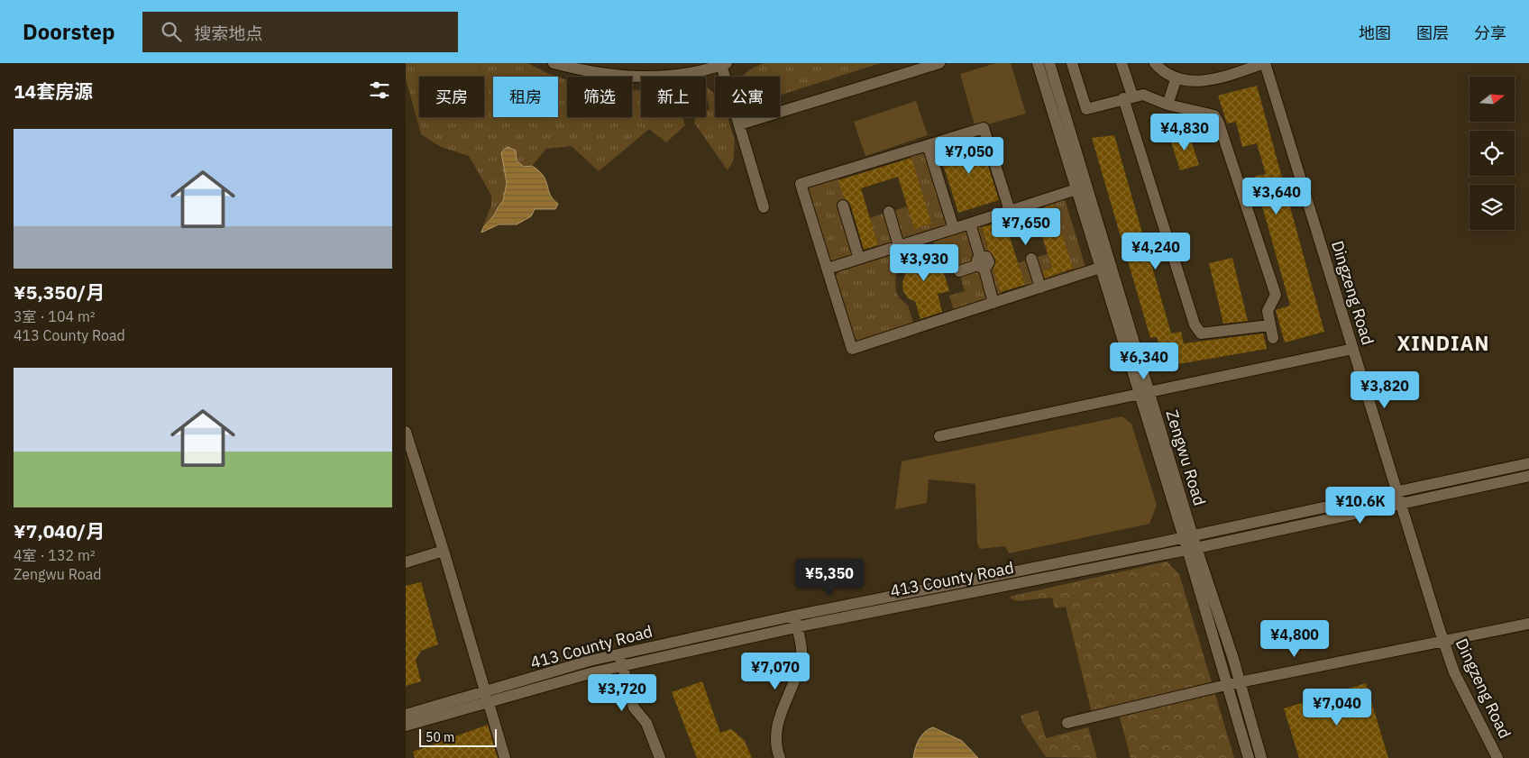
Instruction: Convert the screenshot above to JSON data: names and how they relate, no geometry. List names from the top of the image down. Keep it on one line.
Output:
{"streets":{"street":["Dingzeng Road","Zengwu Road","413 County Road"]},"crossings":[["Dingzeng Road","413 County Road"],["Zengwu Road","413 County Road"]],"districts":["XINDIAN"],"scale_bar":"50 m","north":"right","page":{"header":"Doorstep","search":"搜索地点","nav":["地图","图层","分享"],"heading":"14套房源","chip":["买房","租房","筛选","新上","公寓"],"price":["¥4,830","¥7,050","¥3,640","¥7,650","¥4,240","¥3,930","¥6,340","¥3,820","¥10.6K","¥5,350","¥4,800","¥7,070","¥3,720","¥7,040"],"list":[{"name":"¥5,350/月","note":"3室 · 104 m² · 413 County Road"},{"name":"¥7,040/月","note":"4室 · 132 m² · Zengwu Road"}],"scale":"50 m"}}
